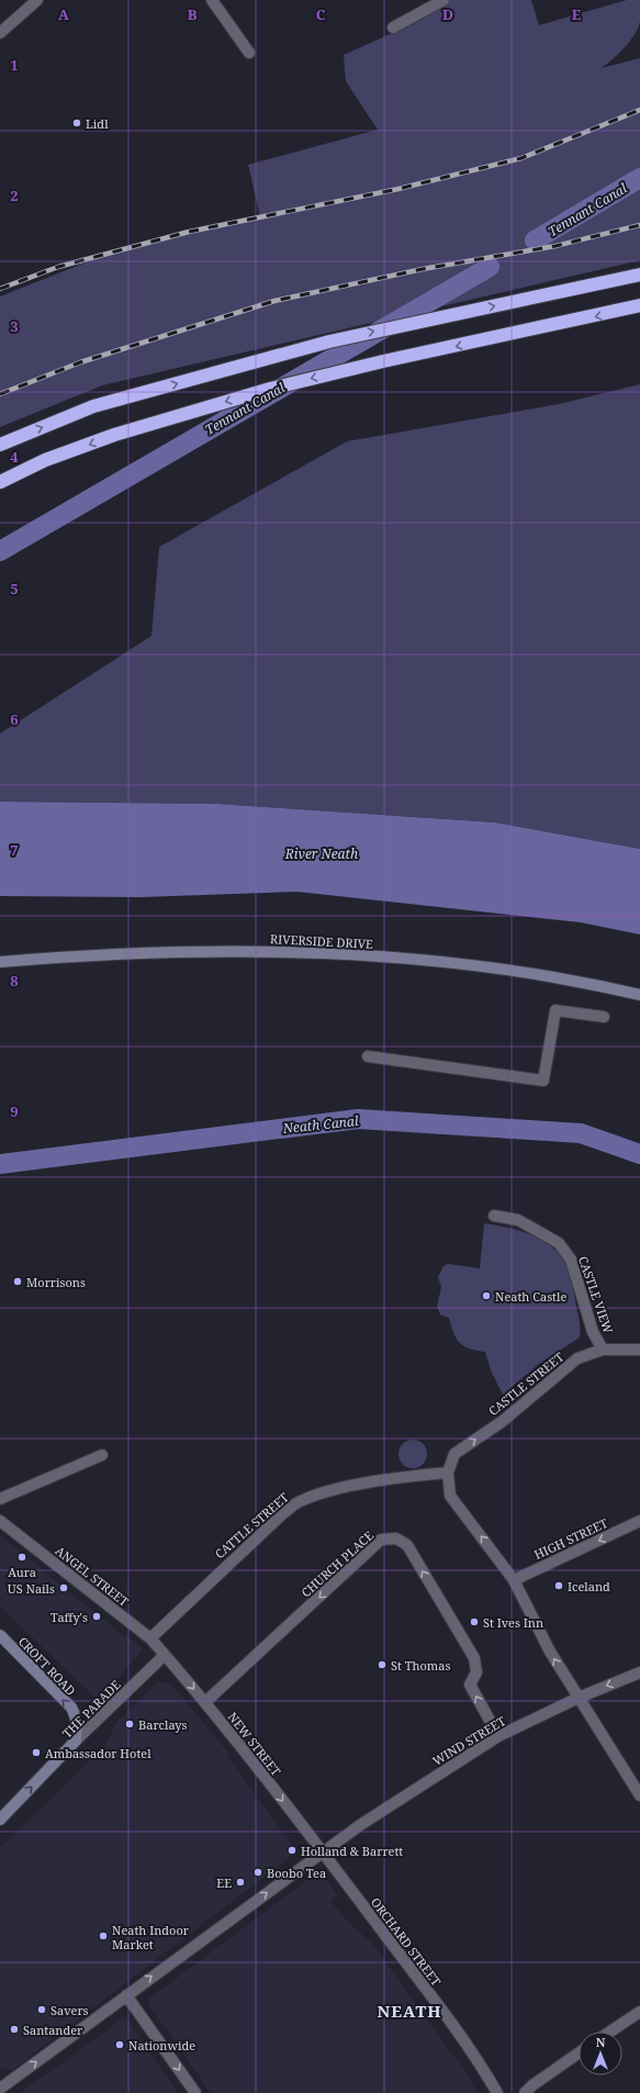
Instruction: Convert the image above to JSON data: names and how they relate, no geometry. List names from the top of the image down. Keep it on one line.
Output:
{"streets":{"main road":["RIVERSIDE DRIVE","CROFT ROAD","THE PARADE"],"street":["CASTLE VIEW","CASTLE STREET","CATTLE STREET","HIGH STREET","CHURCH PLACE","ANGEL STREET","WIND STREET","NEW STREET","ORCHARD STREET"]},"crossings":[["CASTLE VIEW","CASTLE STREET"],["CASTLE STREET","CATTLE STREET"],["CATTLE STREET","ANGEL STREET"],["CHURCH PLACE","WIND STREET"],["CHURCH PLACE","NEW STREET"],["ANGEL STREET","THE PARADE"],["ANGEL STREET","NEW STREET"],["CROFT ROAD","THE PARADE"],["THE PARADE","NEW STREET"],["WIND STREET","NEW STREET"],["WIND STREET","ORCHARD STREET"],["NEW STREET","ORCHARD STREET"]],"one_way":["CASTLE STREET","HIGH STREET","CROFT ROAD","THE PARADE","NEW STREET"],"districts":["NEATH"],"water":["Tennant Canal","River Neath","Neath Canal"],"places":["Lidl","Morrisons","Neath Castle","Aura","Iceland","US Nails","Taffy's","St Ives Inn","St Thomas","Barclays","Ambassador Hotel","Holland & Barrett","Boobo Tea","EE","Neath Indoor Market","Savers","Santander","Nationwide"],"north":"top","grid":{"columns":["A","B","C","D","E"],"rows":["1","2","3","4","5","6","7","8","9"]}}
